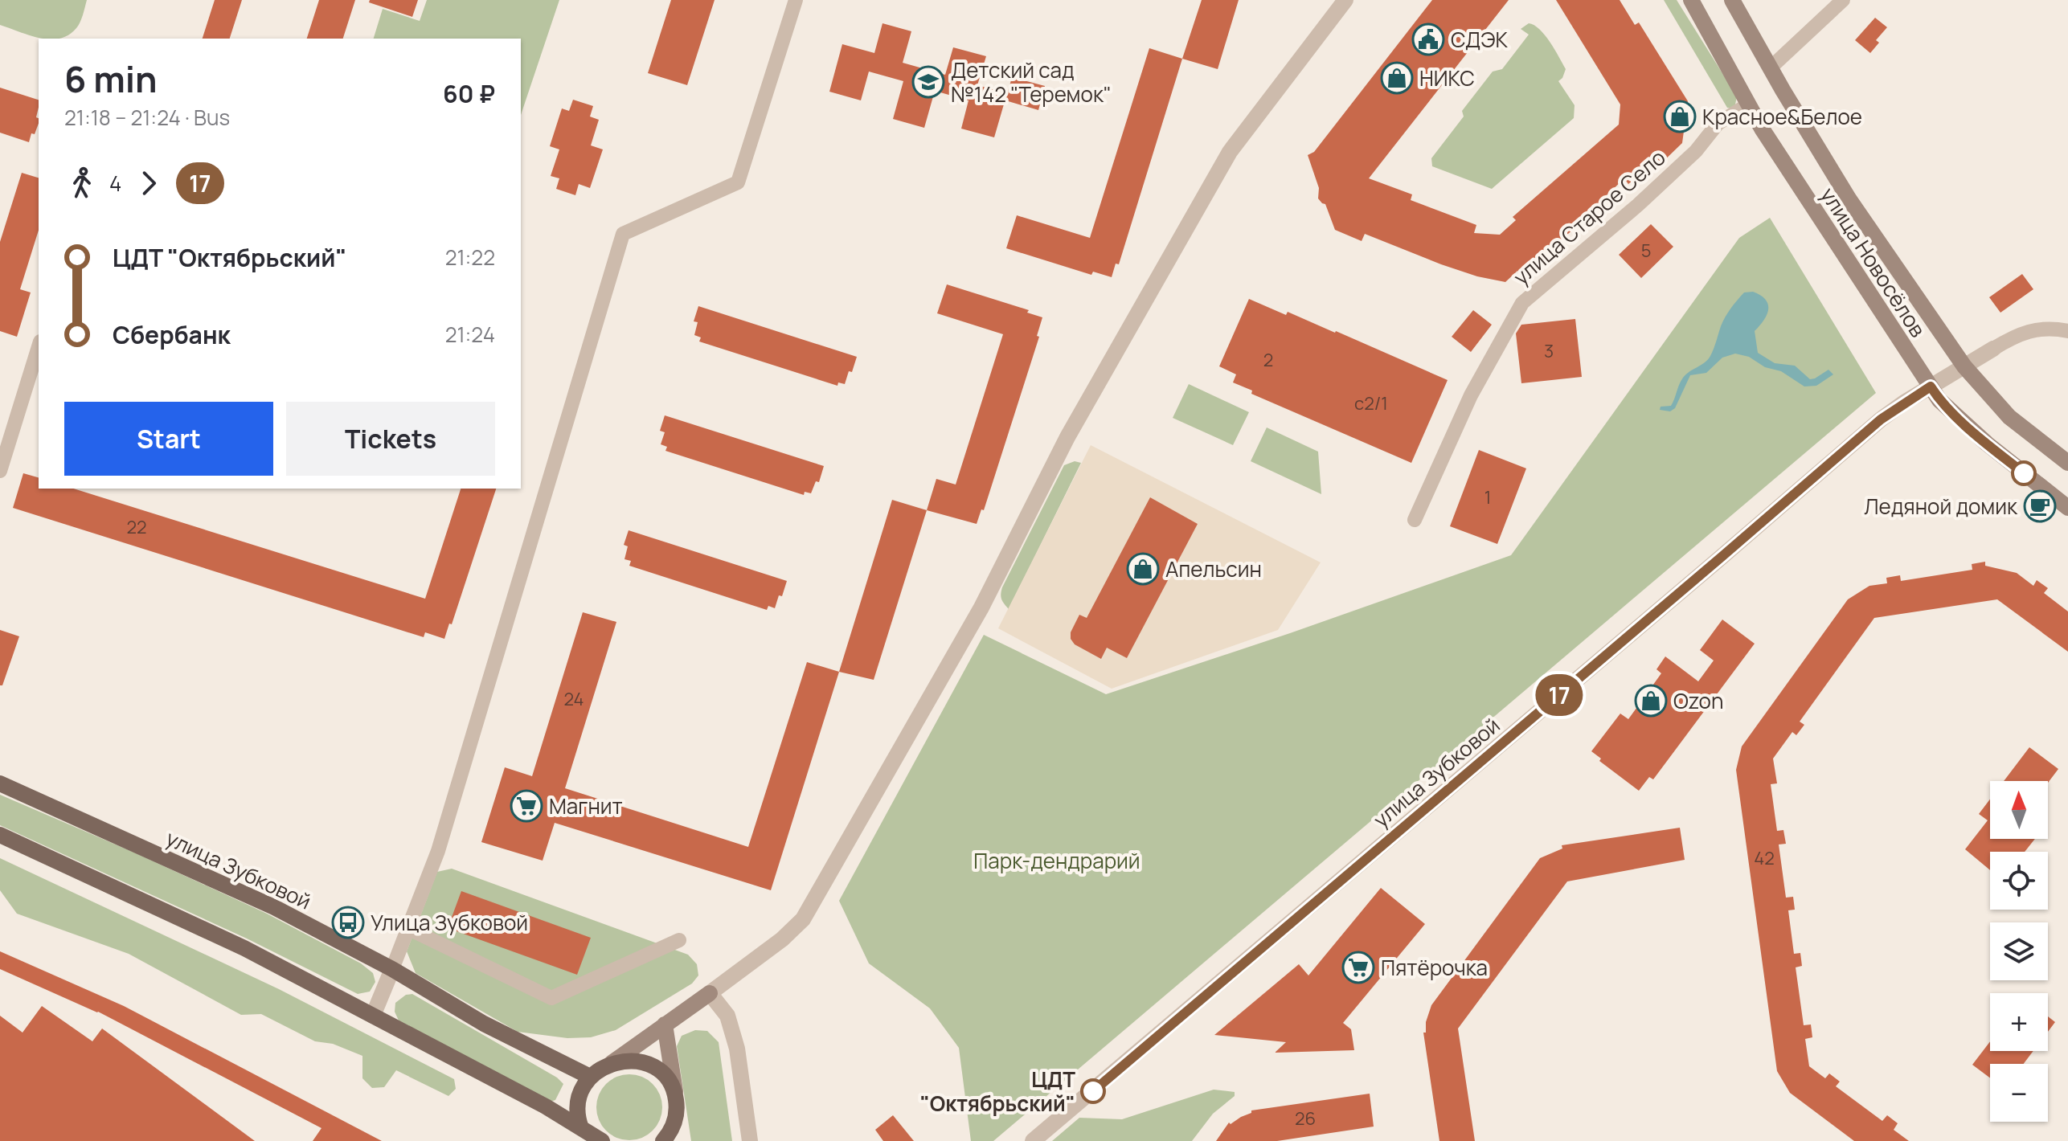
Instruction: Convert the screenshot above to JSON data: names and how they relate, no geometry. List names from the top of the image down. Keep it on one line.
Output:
{"streets":{"main road":["улица Новосёлов","улица Зубковой"],"street":["улица Старое Село"]},"crossings":[["улица Старое Село","улица Новосёлов"],["улица Новосёлов","улица Зубковой"]],"parks":["Парк-дендрарий"],"places":{"public building":["СДЭК"],"shop":["НИКС","Красное&Белое","Апельсин","Ozon"],"school or university":["Детский сад №142 \"Теремок\""],"cafe":["Ледяной домик"],"supermarket":["Магнит","Пятёрочка"],"bus stop":["Улица Зубковой"],"other":["ЦДТ \"Октябрьский\""]},"lines":["bus line 17"],"house_numbers":["5","3","2","с2/1","1","22","24","42","26"],"north":"top","page":{"on_map":"17","heading":["6 min","21:18 – 21:24 · Bus","60 ₽"],"legs":["4","17"],"list":[{"name":"ЦДТ \"Октябрьский\"","value":"21:22"},{"name":"Сбербанк","value":"21:24"}],"buttons":["Start","Tickets"],"map_buttons":["+","−"]}}
